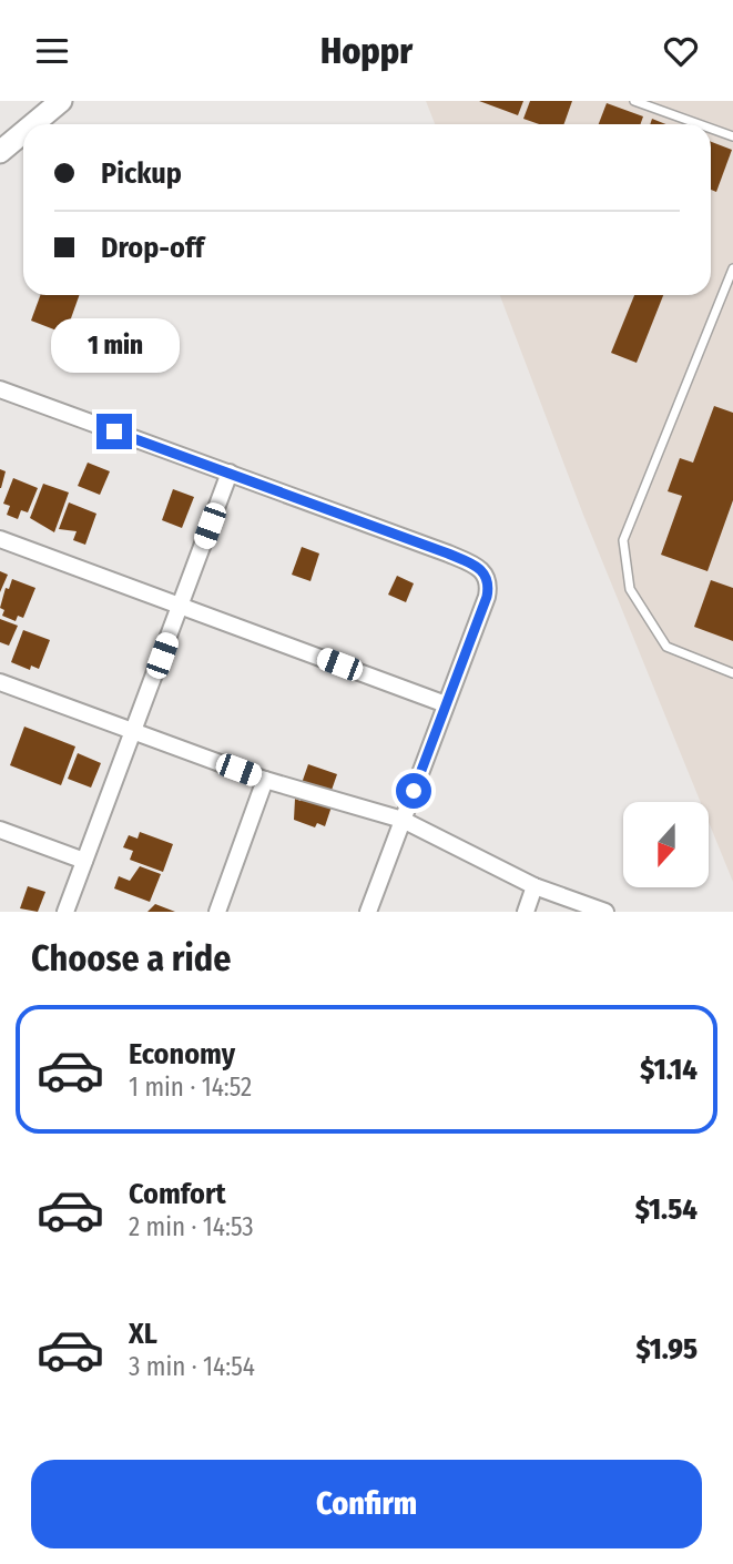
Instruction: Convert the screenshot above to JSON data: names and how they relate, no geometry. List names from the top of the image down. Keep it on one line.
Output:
{"north":"bottom","page":{"header":"Hoppr","banner":["Pickup","Drop-off"],"bubble":"1 min","heading":"Choose a ride","list":[{"name":"Economy","note":"1 min · 14:52","value":"$1.14"},{"name":"Comfort","note":"2 min · 14:53","value":"$1.54"},{"name":"XL","note":"3 min · 14:54","value":"$1.95"}],"buttons":"Confirm"}}
